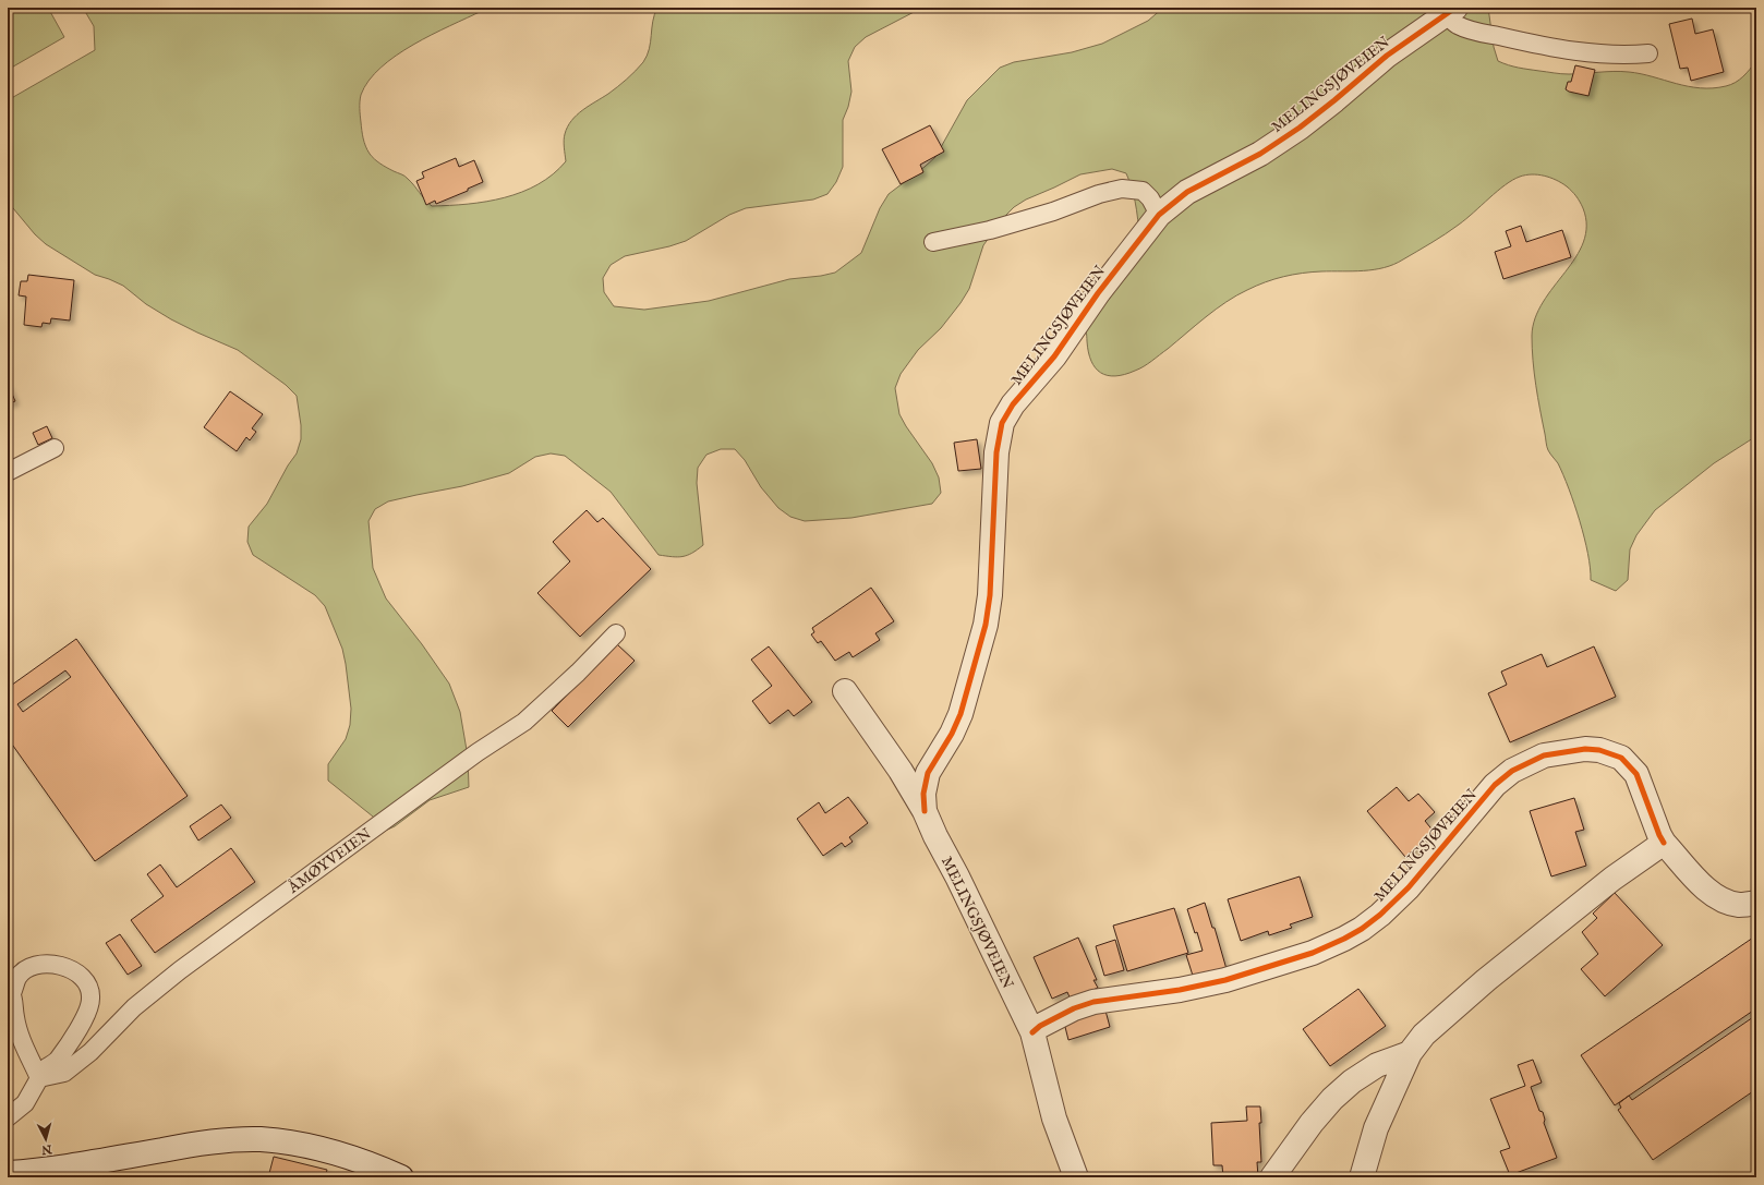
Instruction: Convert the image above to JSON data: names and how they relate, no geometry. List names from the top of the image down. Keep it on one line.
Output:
{"streets":{"street":["MELINGSJØVEIEN"],"lane":["ÅMØYVEIEN"]},"north":"bottom"}
